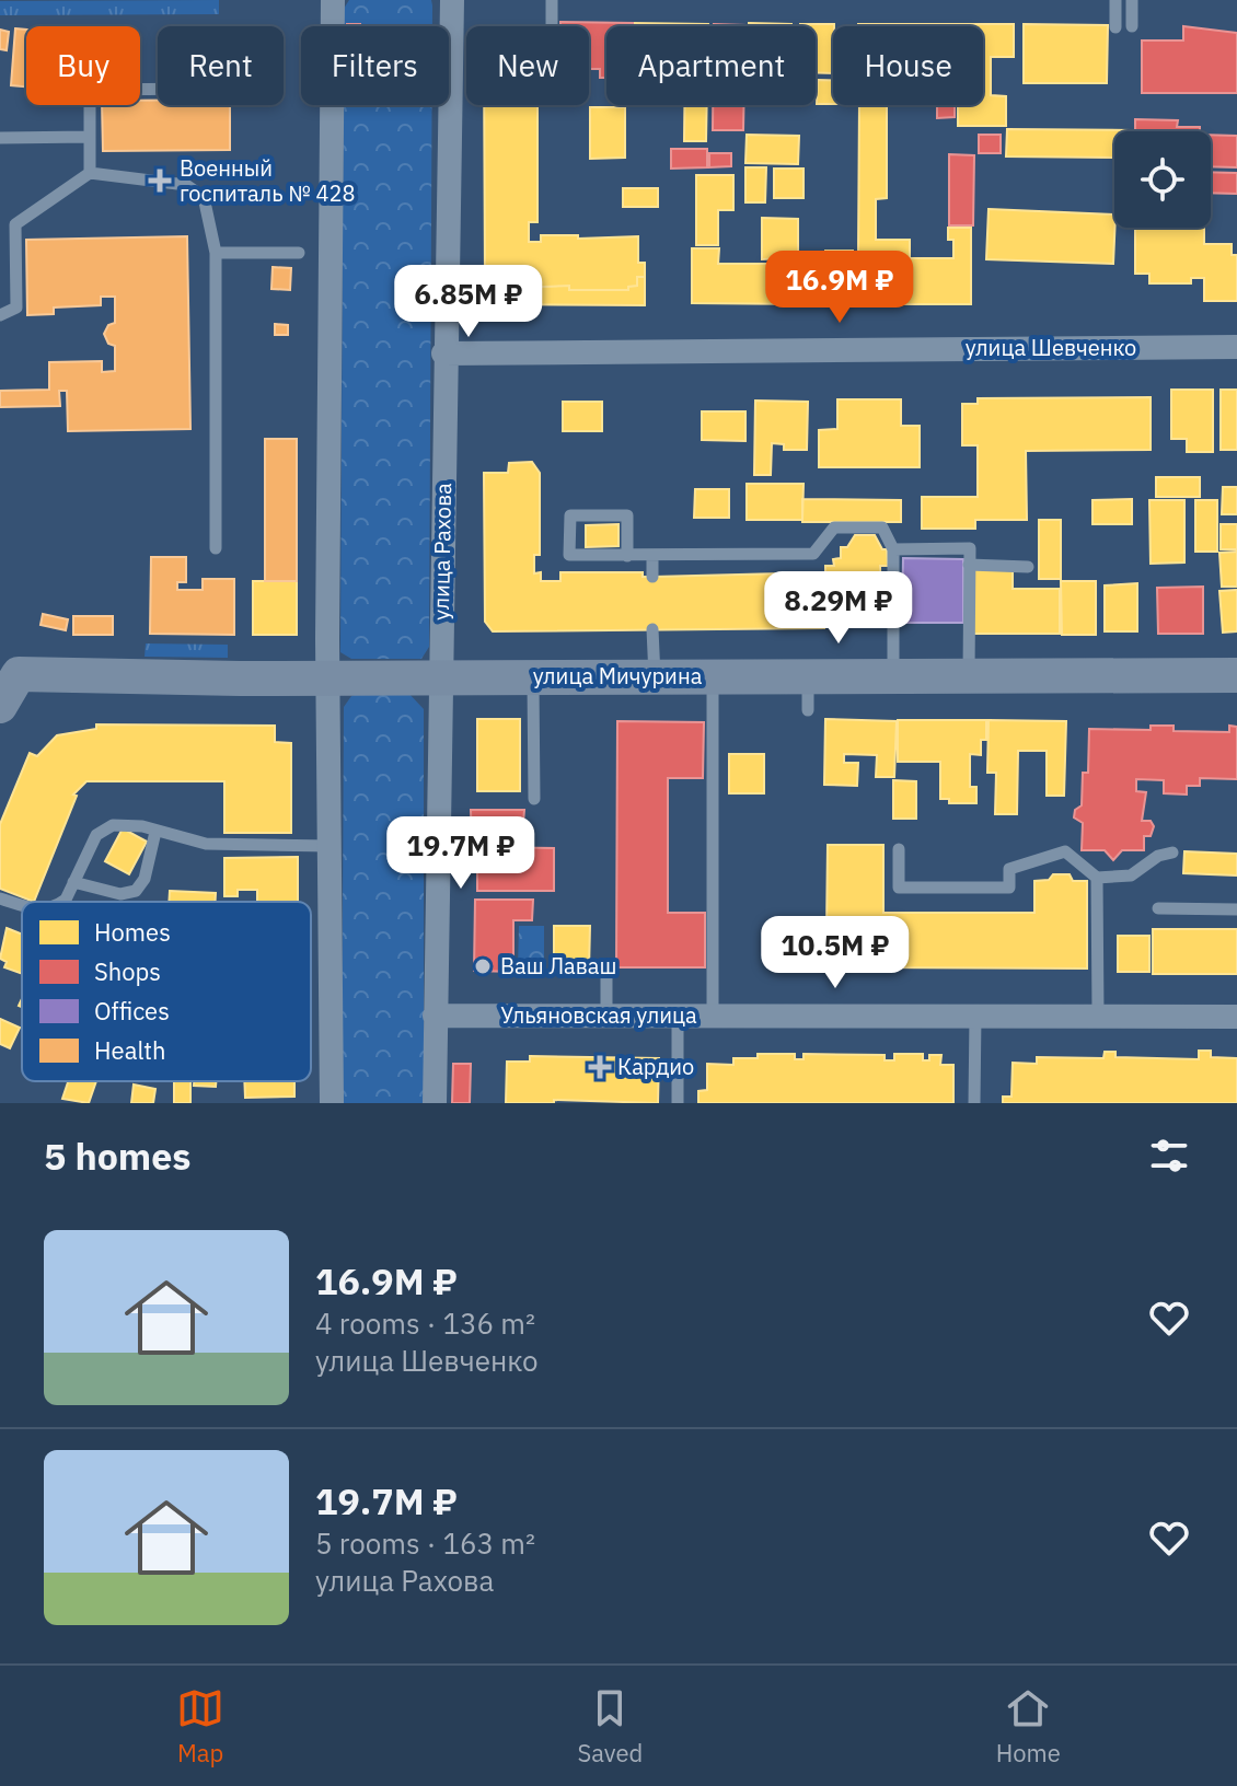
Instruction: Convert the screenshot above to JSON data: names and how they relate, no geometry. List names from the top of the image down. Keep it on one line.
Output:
{"streets":{"street":["улица Шевченко","улица Рахова","улица Мичурина","Ульяновская улица"]},"crossings":[["улица Шевченко","улица Рахова"],["улица Рахова","улица Мичурина"],["улица Рахова","Ульяновская улица"]],"places":{"health":["Военный госпиталь № 428","Кардио"],"other":["Ваш Лаваш"]},"legend":["Homes","Shops","Offices","Health"],"page":{"chip":["Buy","Rent","Filters","New","Apartment","House"],"price":["16.9M ₽","6.85M ₽","8.29M ₽","19.7M ₽","10.5M ₽"],"heading":"5 homes","list":[{"name":"16.9M ₽","note":"4 rooms · 136 m² · улица Шевченко"},{"name":"19.7M ₽","note":"5 rooms · 163 m² · улица Рахова"}],"tabs":["Map","Saved","Home"]}}
